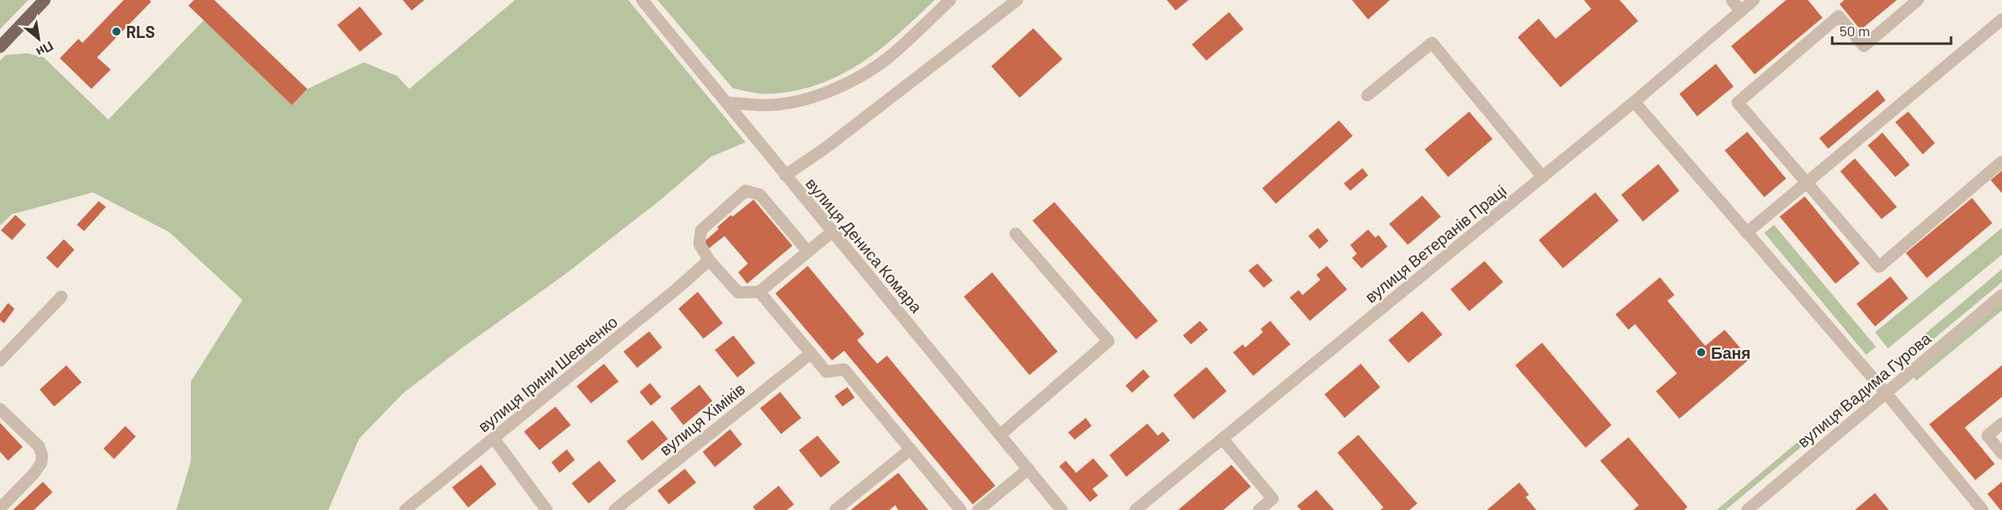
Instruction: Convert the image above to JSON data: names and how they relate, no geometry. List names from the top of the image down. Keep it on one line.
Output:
{"streets":{"street":["вулиця Ветеранів Праці","вулиця Дениса Комара","вулиця Ірини Шевченко","вулиця Вадима Гурова","вулиця Хіміків"]},"places":["RLS","Баня"],"scale_bar":"50 m","north":"bottom right"}
